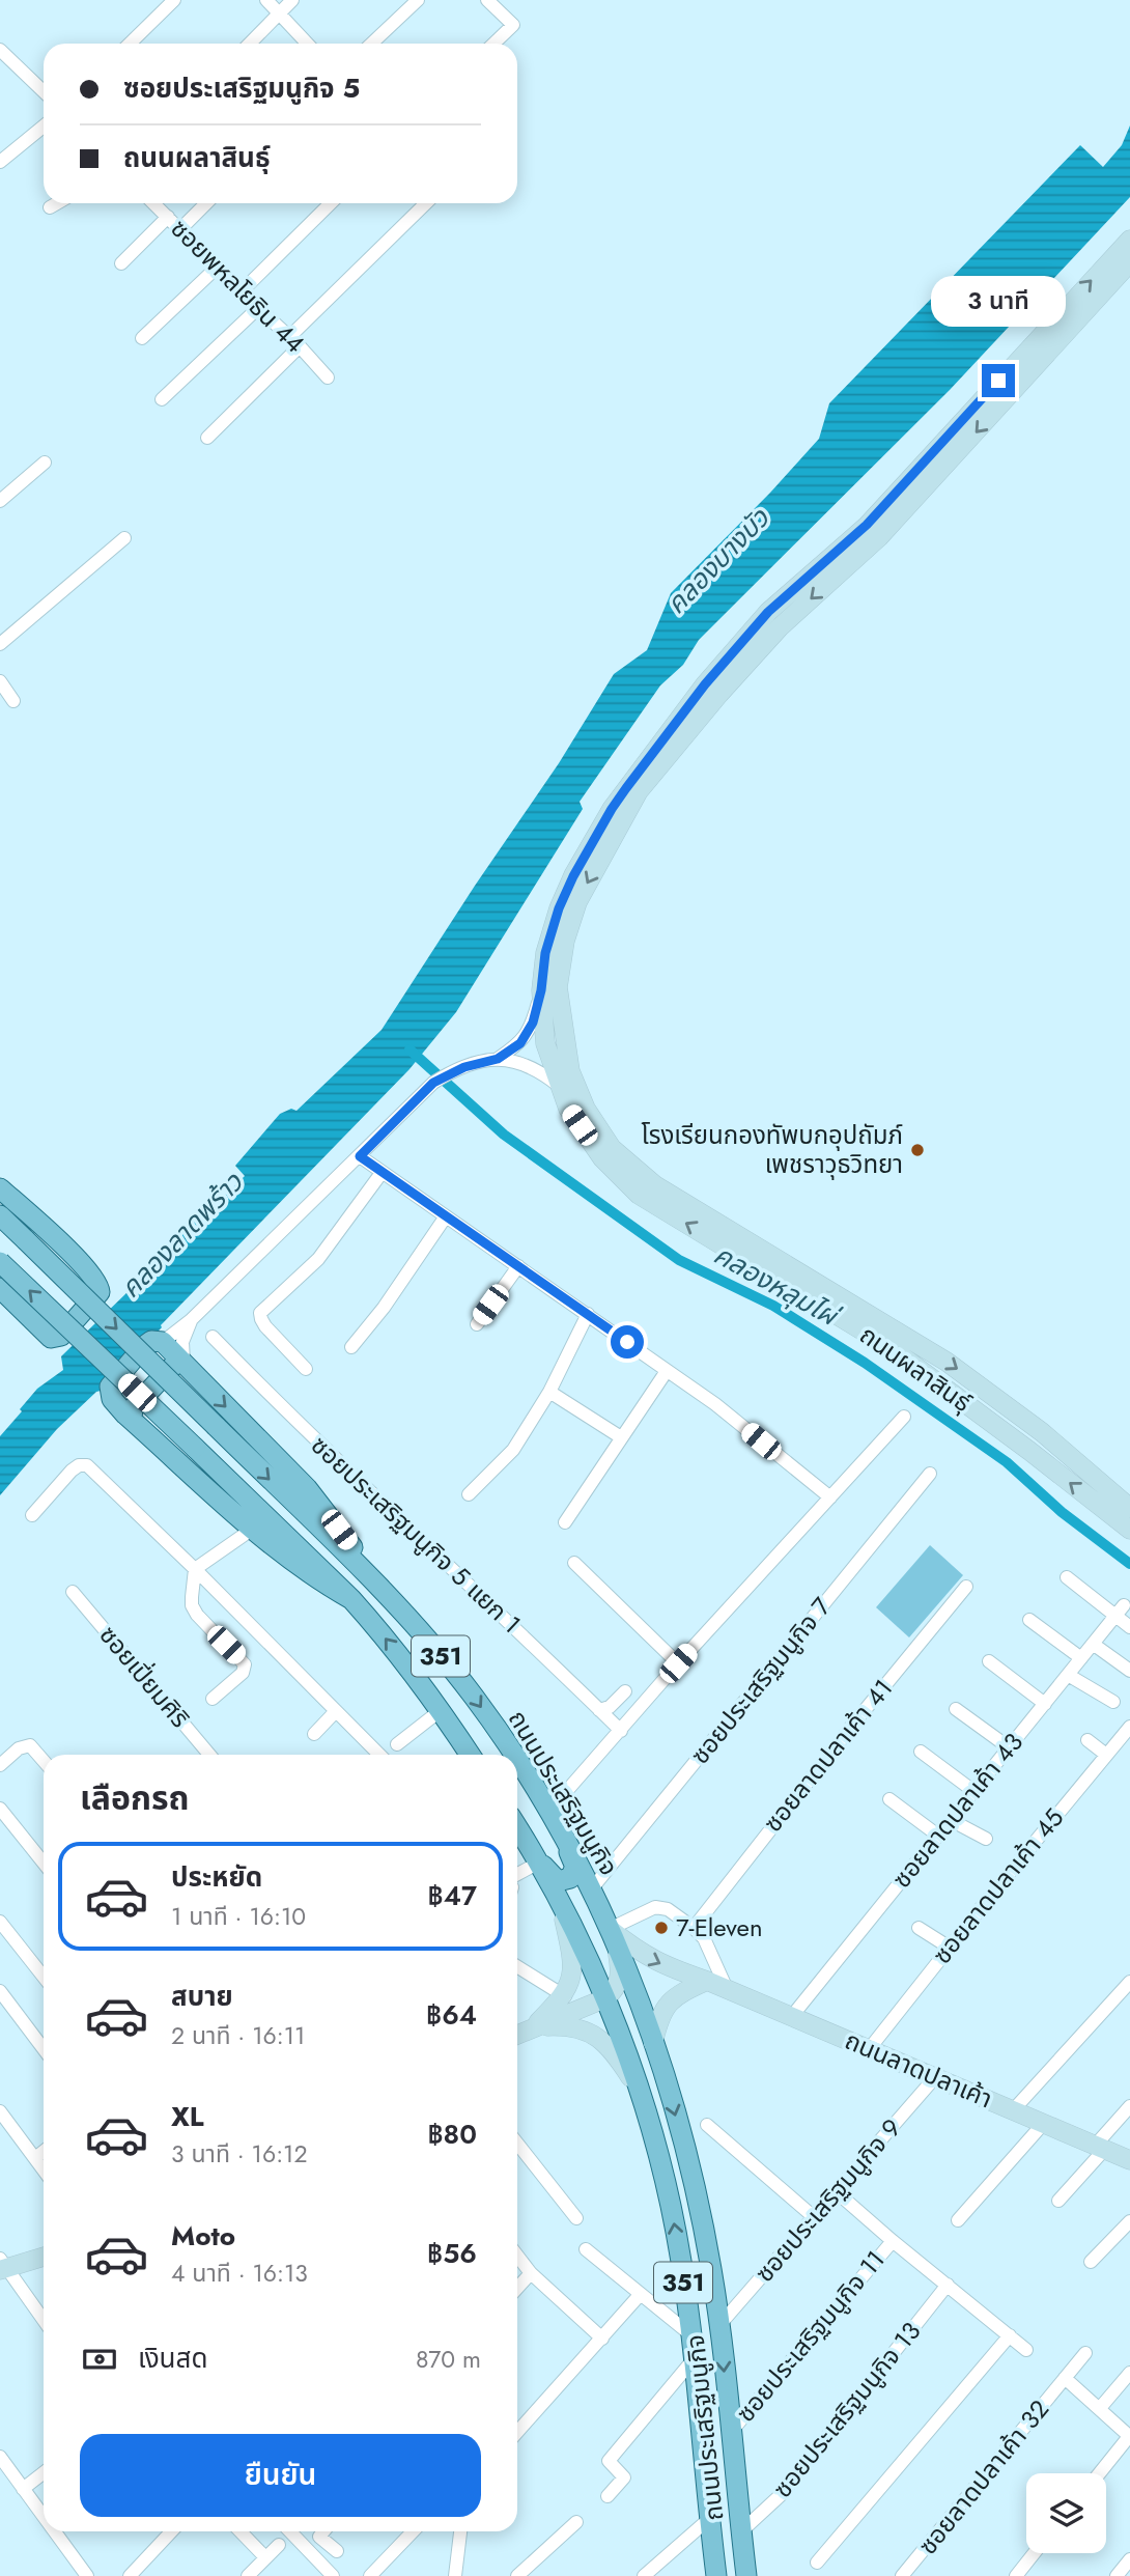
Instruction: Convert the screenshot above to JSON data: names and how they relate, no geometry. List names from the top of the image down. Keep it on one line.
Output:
{"streets":{"main road":["ถนนผลาสินธุ์","351","ถนนประเสริฐมนูกิจ","ถนนลาดปลาเค้า"],"street":["ซอยพหลโยธิน 44","ซอยประเสริฐมนูกิจ 5 แยก 1","ซอยเปี่ยมศิริ","ซอยประเสริฐมนูกิจ 7","ซอยลาดปลาเค้า 41","ซอยลาดปลาเค้า 43","ซอยลาดปลาเค้า 45","ซอยประเสริฐมนูกิจ 9","ซอยประเสริฐมนูกิจ 11","ซอยประเสริฐมนูกิจ 13","ซอยลาดปลาเค้า 32"]},"crossings":[["ซอยประเสริฐมนูกิจ 7","ถนนประเสริฐมนูกิจ"],["ถนนประเสริฐมนูกิจ","ถนนลาดปลาเค้า"],["ถนนประเสริฐมนูกิจ","ซอยประเสริฐมนูกิจ 9"],["ถนนประเสริฐมนูกิจ","ซอยประเสริฐมนูกิจ 11"],["ถนนประเสริฐมนูกิจ","ซอยประเสริฐมนูกิจ 13"],["ซอยลาดปลาเค้า 43","ถนนลาดปลาเค้า"],["ซอยลาดปลาเค้า 45","ถนนลาดปลาเค้า"],["ถนนลาดปลาเค้า","ซอยประเสริฐมนูกิจ 9"]],"water":["คลองบางบัว","คลองลาดพร้าว","คลองหลุมไผ่"],"places":["โรงเรียนกองทัพบกอุปถัมภ์ เพชราวุธวิทยา","7-Eleven"],"page":{"banner":["ซอยประเสริฐมนูกิจ 5","ถนนผลาสินธุ์"],"bubble":"3 นาที","heading":"เลือกรถ","list":[{"name":"ประหยัด","note":"1 นาที · 16:10","value":"฿47"},{"name":"สบาย","note":"2 นาที · 16:11","value":"฿64"},{"name":"XL","note":"3 นาที · 16:12","value":"฿80"},{"name":"Moto","note":"4 นาที · 16:13","value":"฿56"}],"pay":["เงินสด","870 m"],"buttons":"ยืนยัน"}}
